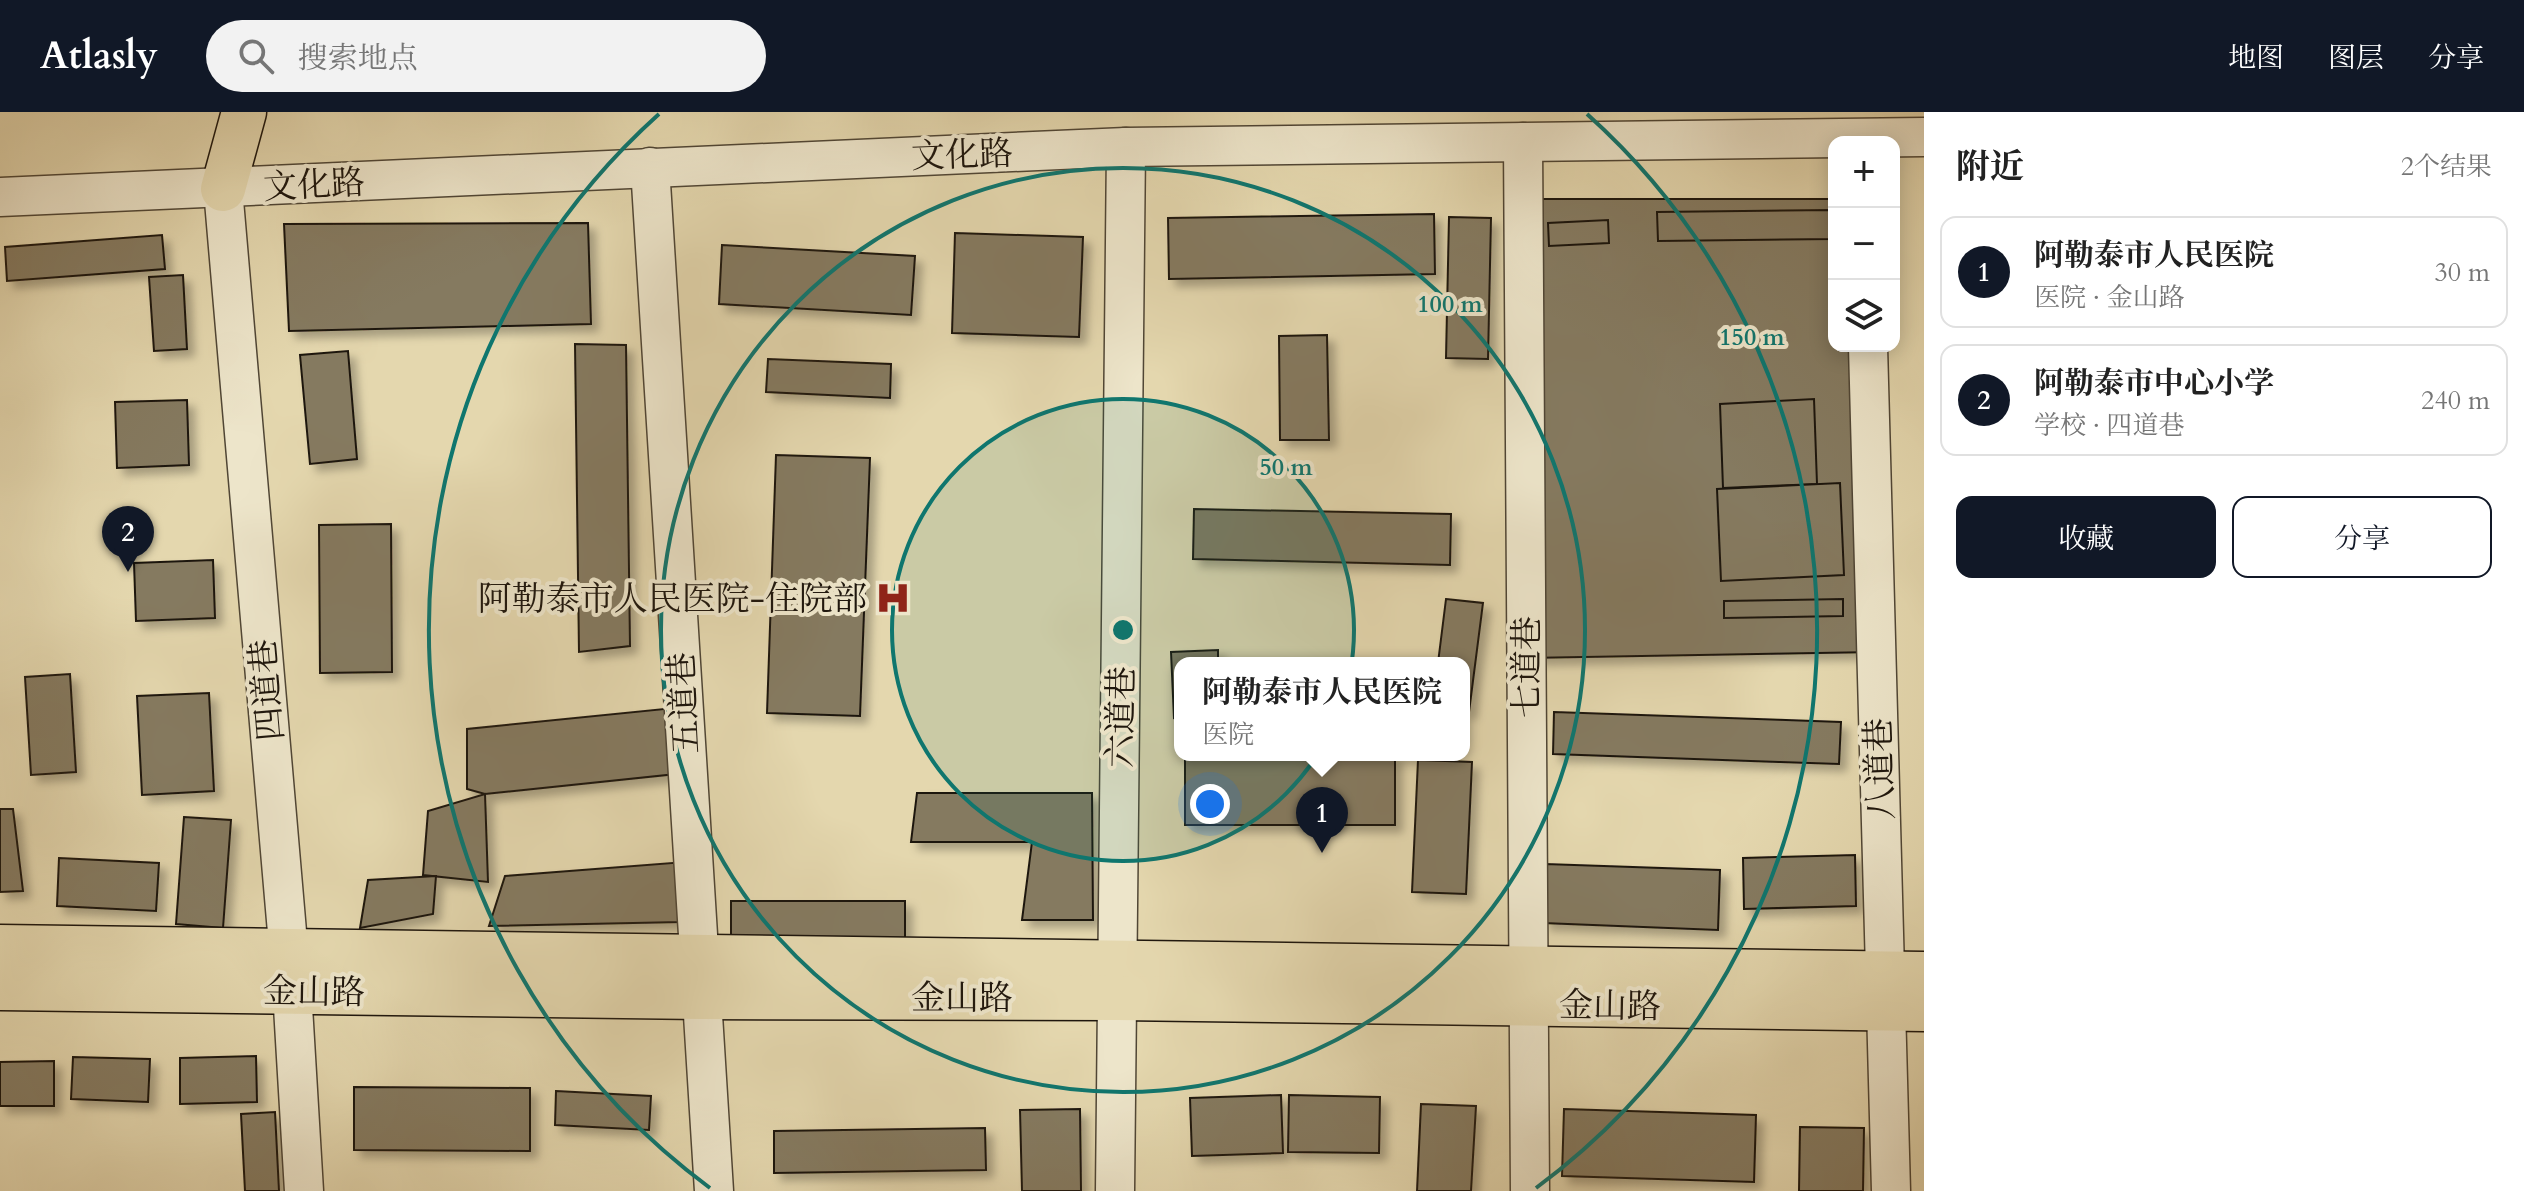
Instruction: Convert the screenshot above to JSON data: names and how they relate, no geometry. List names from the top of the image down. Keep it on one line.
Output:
{"streets":{"main road":["金山路"],"street":["文化路","七道巷","四道巷","五道巷","六道巷","八道巷"]},"crossings":[["文化路","七道巷"],["文化路","四道巷"],["文化路","五道巷"],["文化路","六道巷"],["七道巷","金山路"],["四道巷","金山路"],["五道巷","金山路"],["六道巷","金山路"],["八道巷","金山路"]],"places":{"hospital":["阿勒泰市人民医院-住院部"]},"page":{"header":"Atlasly","search":"搜索地点","nav":["地图","图层","分享"],"heading":["附近","2个结果"],"map_buttons":["+","−"],"list":[{"mark":"1","name":"阿勒泰市人民医院","note":"医院 · 金山路","value":"30 m"},{"mark":"2","name":"阿勒泰市中心小学","note":"学校 · 四道巷","value":"240 m"}],"buttons":["收藏","分享"],"pins":["2","1"],"popup":["阿勒泰市人民医院","医院"]},"rings":["100 m","150 m","50 m"]}
